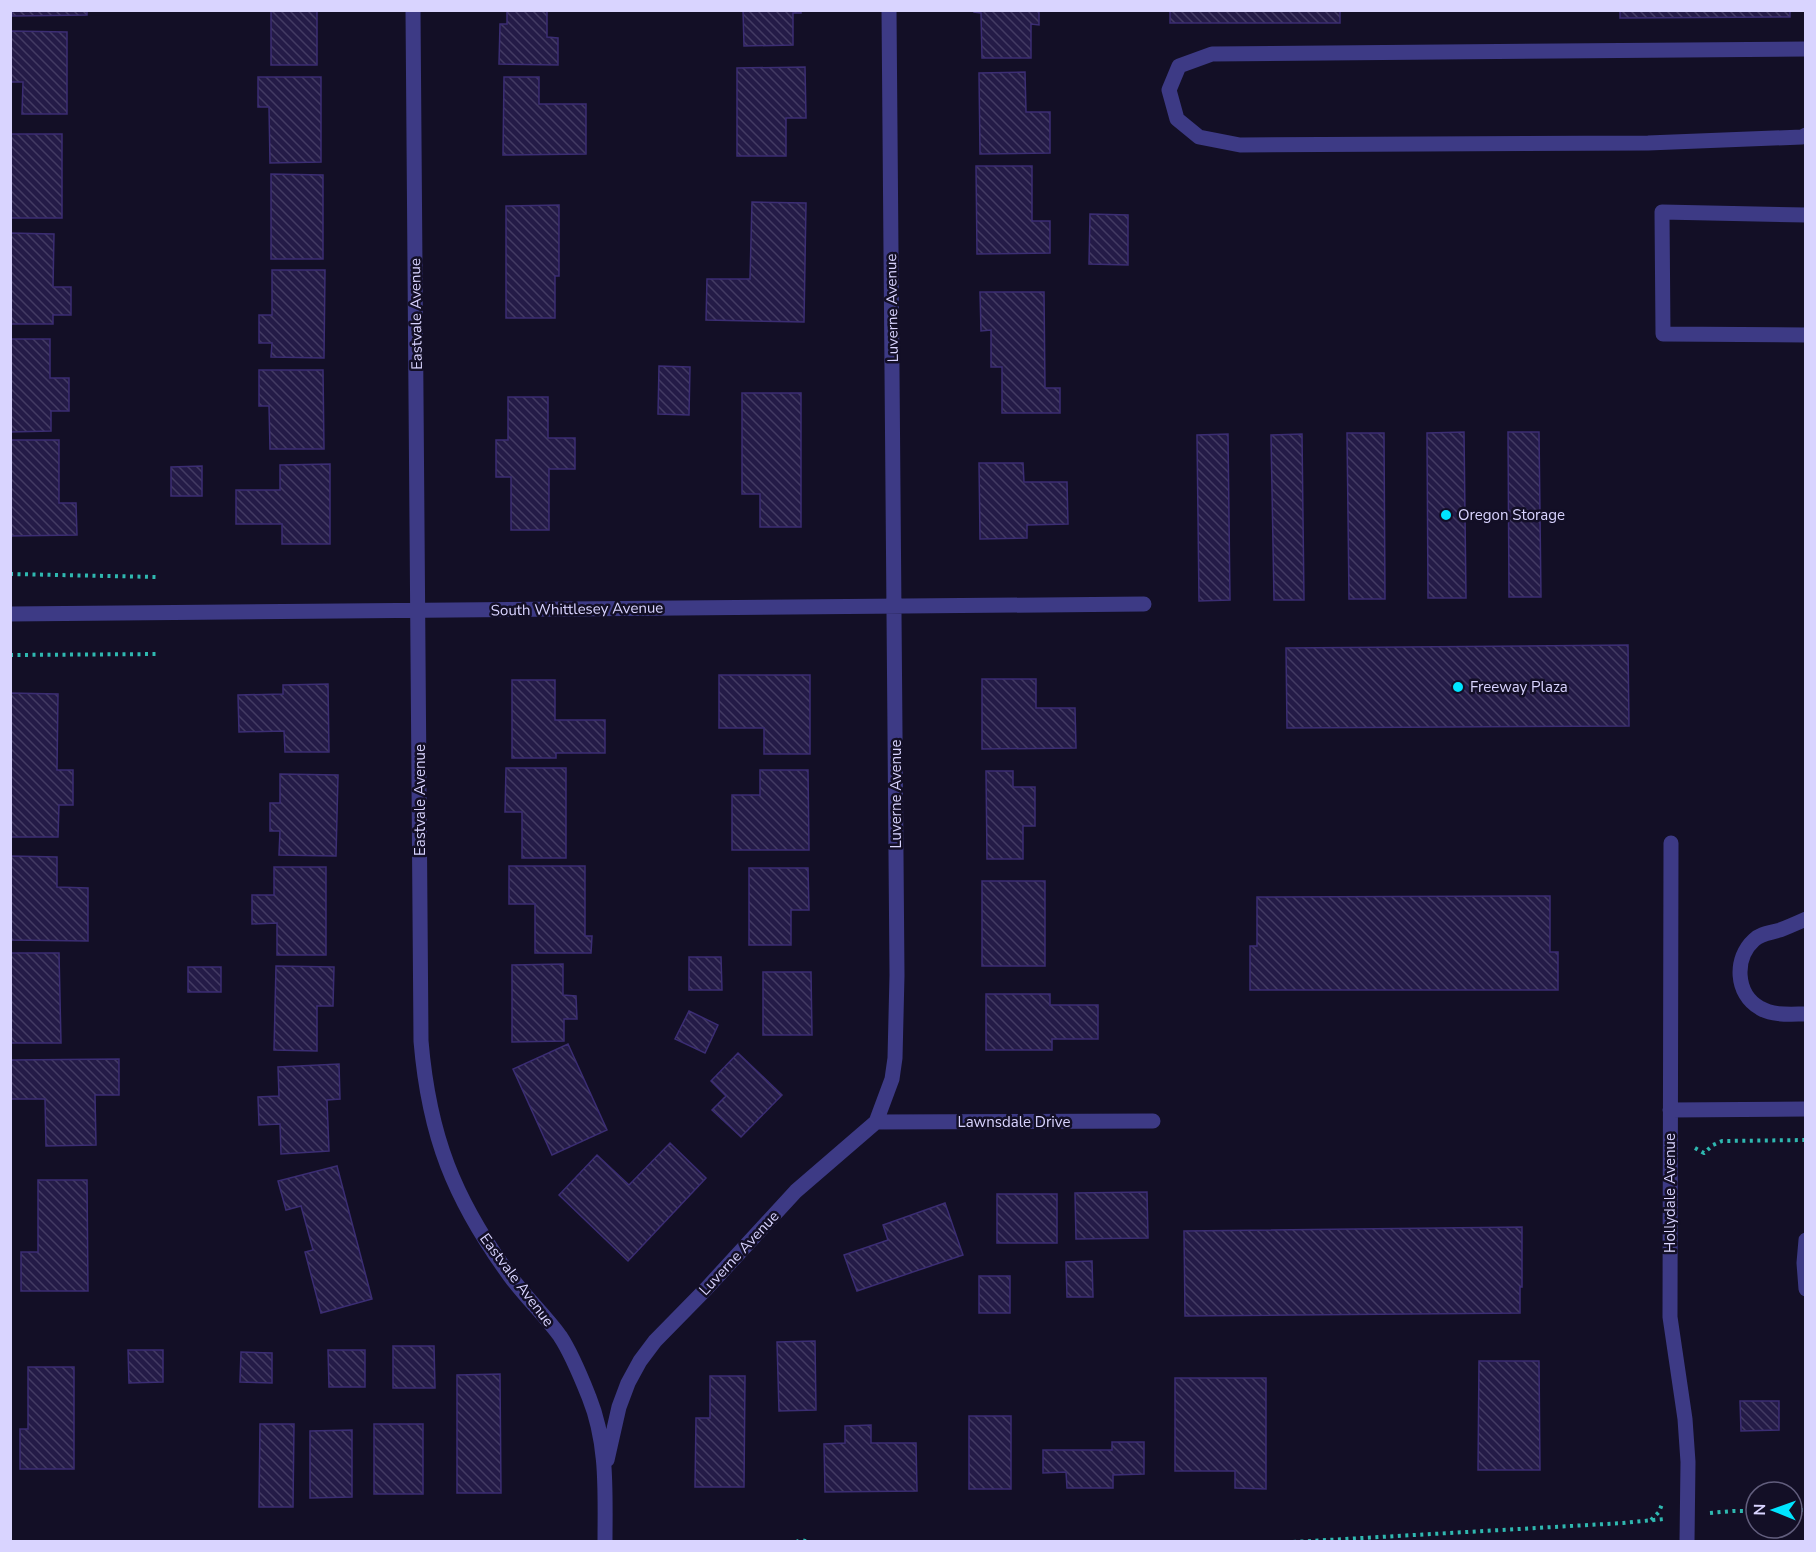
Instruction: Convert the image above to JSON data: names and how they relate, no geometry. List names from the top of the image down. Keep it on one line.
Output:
{"streets":{"street":["Luverne Avenue","Eastvale Avenue","South Whittlesey Avenue","Lawnsdale Drive","Hollydale Avenue"]},"crossings":[["Luverne Avenue","Eastvale Avenue"],["Luverne Avenue","South Whittlesey Avenue"],["Luverne Avenue","Lawnsdale Drive"],["Eastvale Avenue","South Whittlesey Avenue"]],"places":["Oregon Storage","Freeway Plaza"],"north":"left"}
